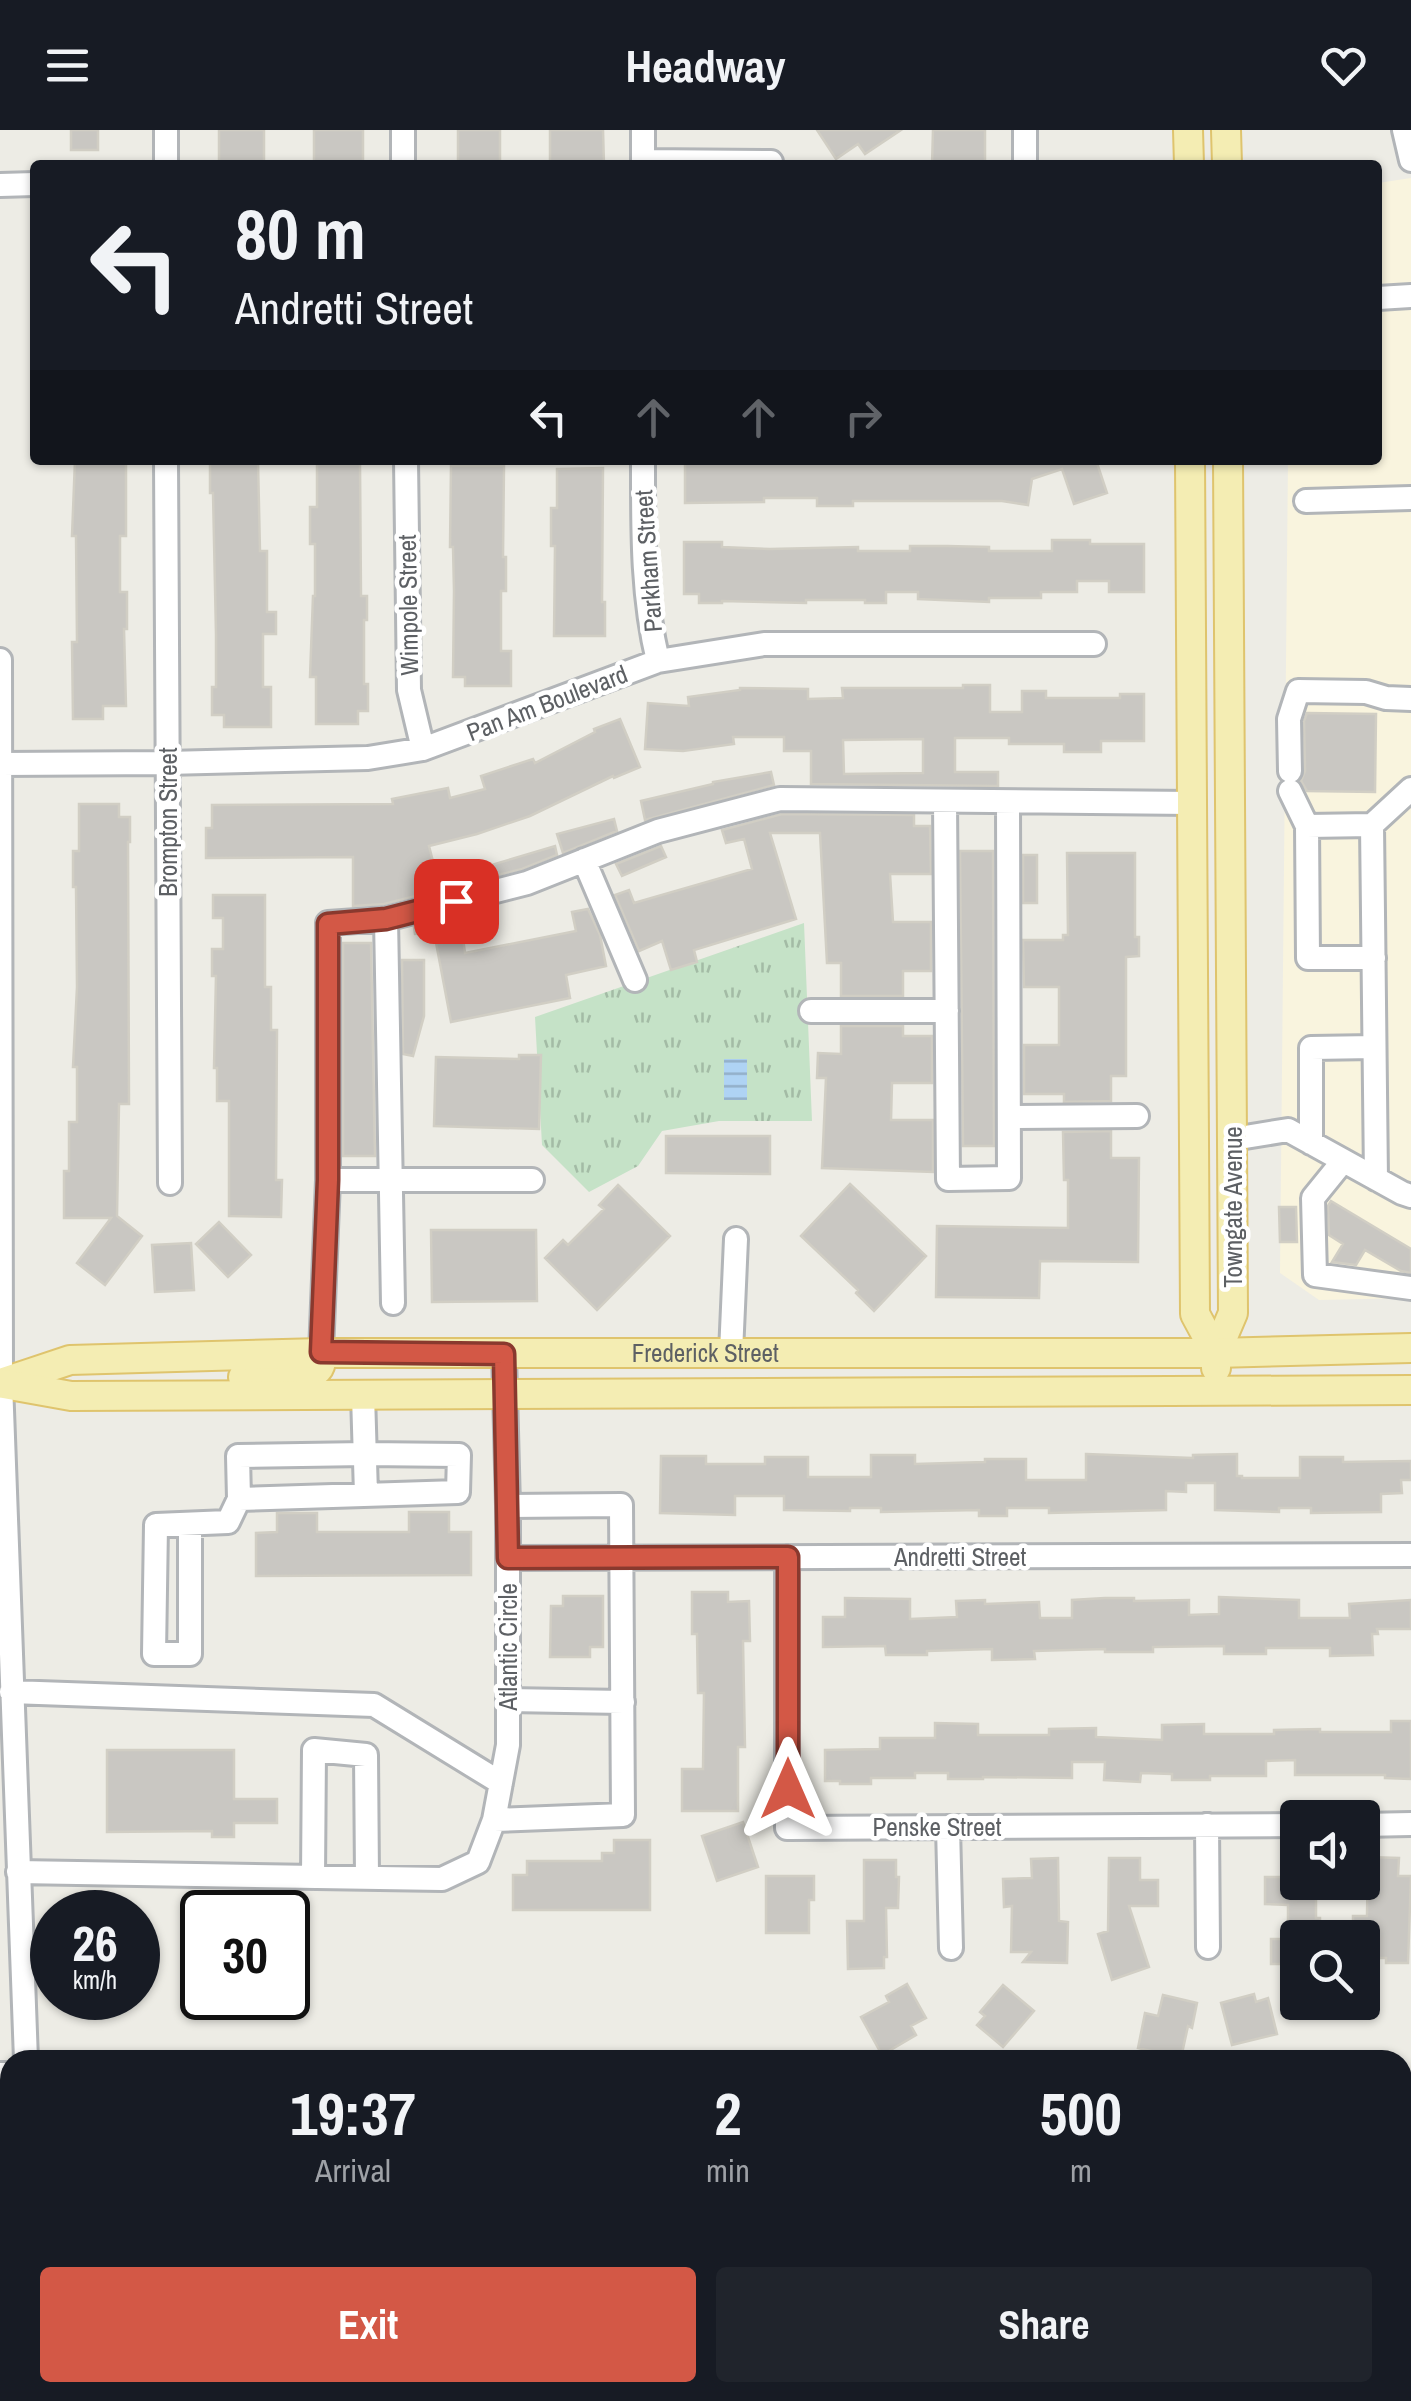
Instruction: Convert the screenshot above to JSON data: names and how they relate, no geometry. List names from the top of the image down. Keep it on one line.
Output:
{"streets":{"main road":["Towngate Avenue","Frederick Street"],"street":["Parkham Street","Wimpole Street","Pan Am Boulevard","Brompton Street","Andretti Street","Atlantic Circle","Penske Street"]},"crossings":[["Parkham Street","Pan Am Boulevard"],["Wimpole Street","Pan Am Boulevard"],["Pan Am Boulevard","Brompton Street"],["Towngate Avenue","Frederick Street"],["Frederick Street","Atlantic Circle"],["Andretti Street","Atlantic Circle"],["Andretti Street","Penske Street"]],"page":{"header":"Headway","turn":["80 m","Andretti Street"],"speed":"26 km/h","limit":"30","eta":["19:37","Arrival","2","min","500","m"],"buttons":["Exit","Share"]}}
